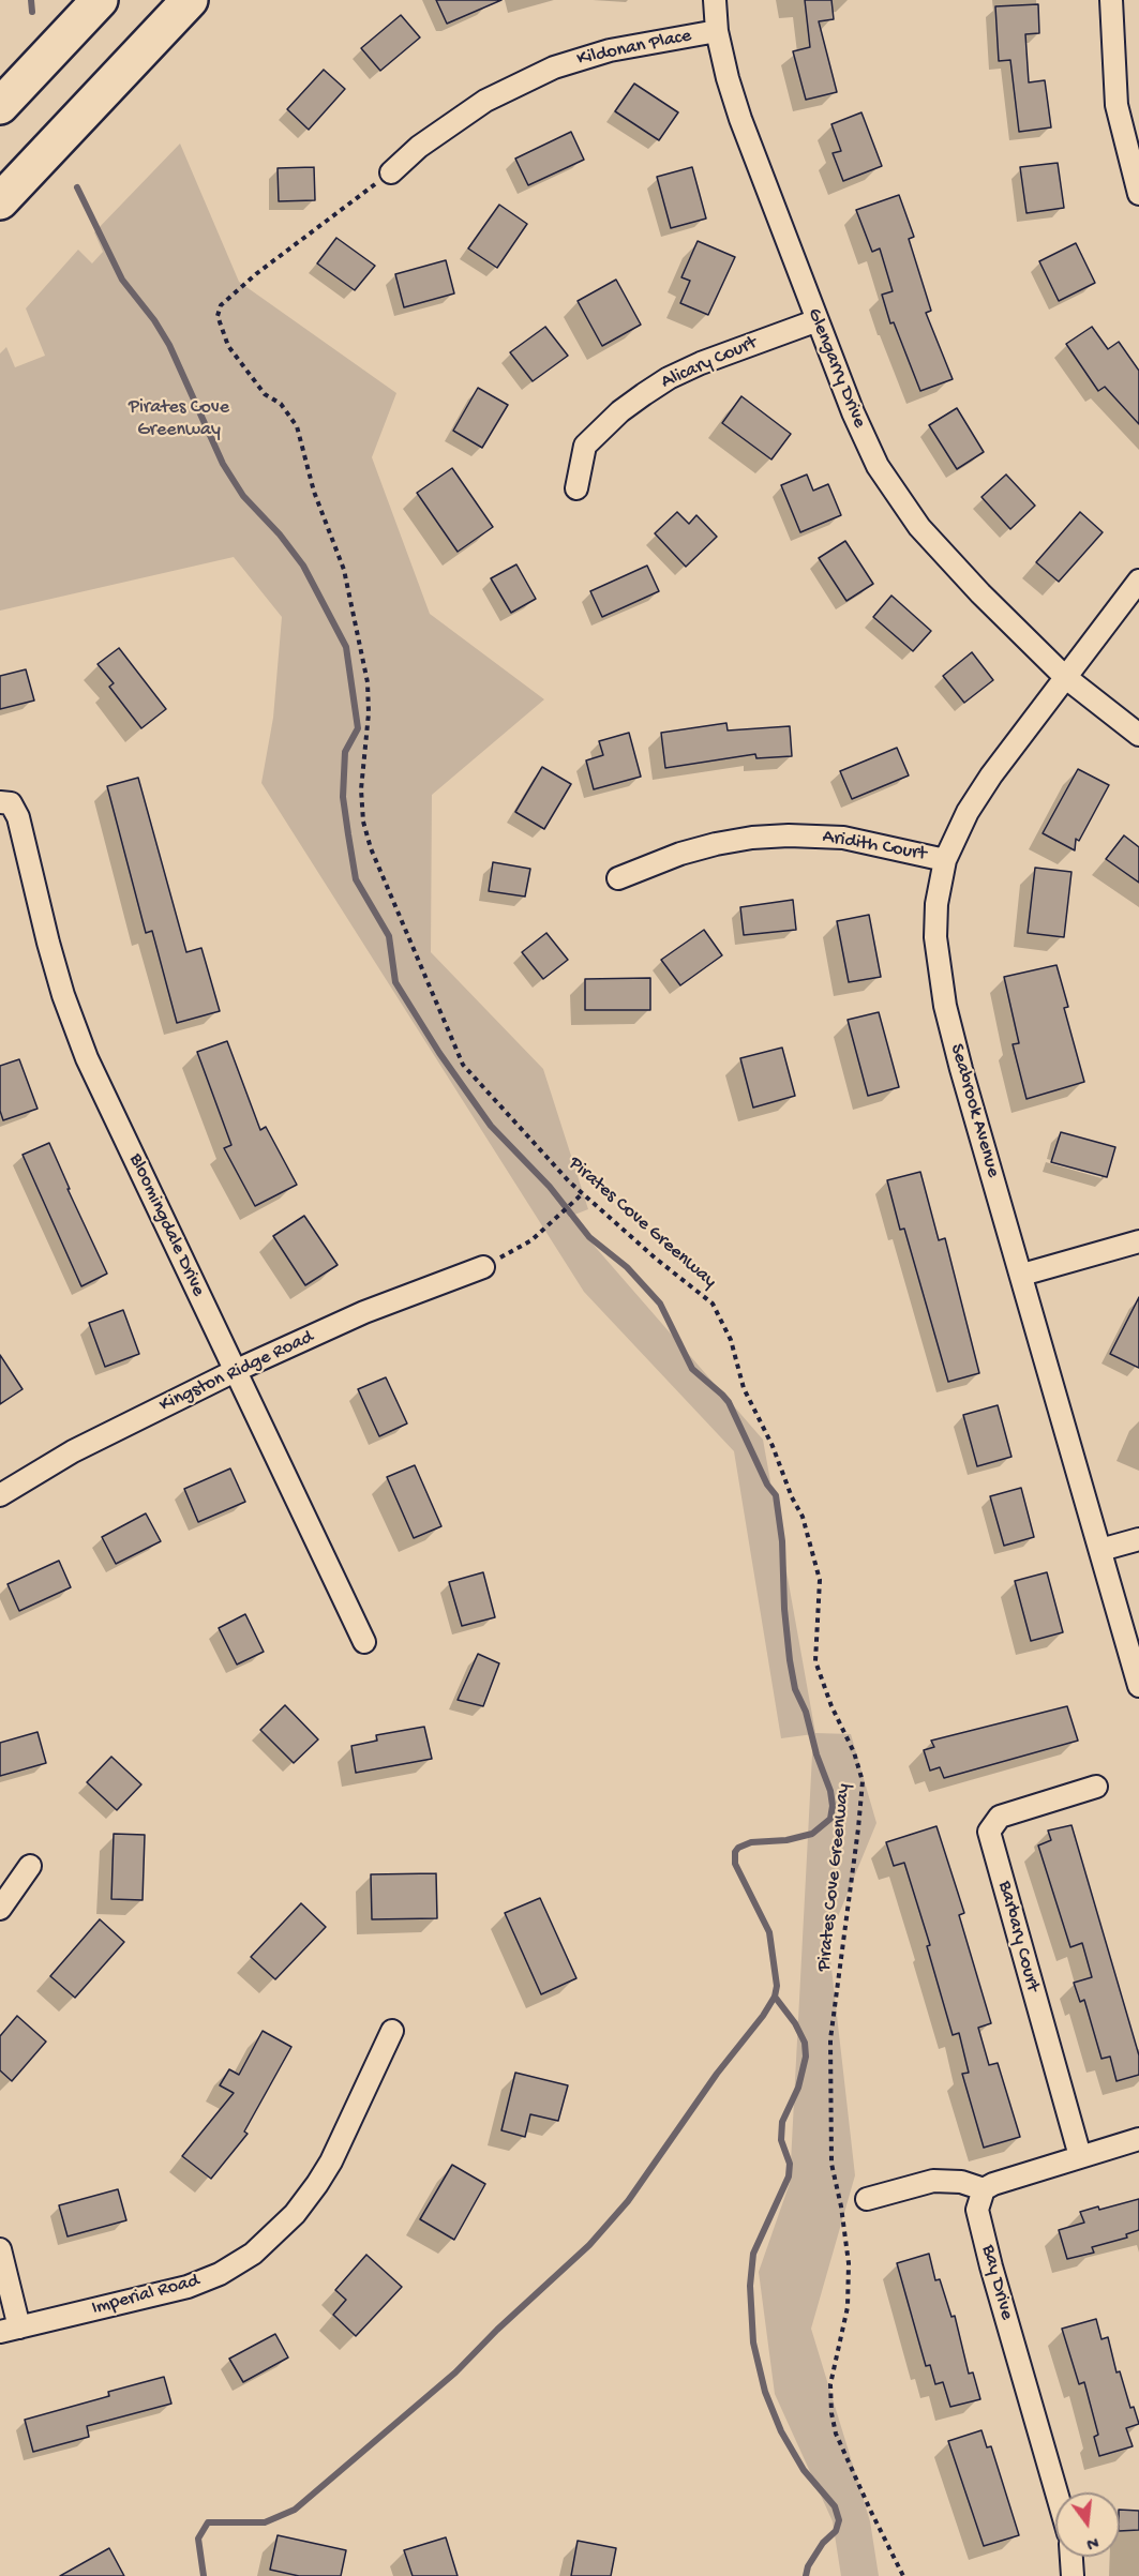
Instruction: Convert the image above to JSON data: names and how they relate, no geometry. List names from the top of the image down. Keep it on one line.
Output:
{"streets":{"street":["Kildonan Place","Alicary Court","Glengarry Drive","Aridith Court","Seabrook Avenue","Bloomingdale Drive","Kingston Ridge Road","Barbary Court","Bay Drive","Imperial Road"],"path":["Pirates Cove Greenway"]},"crossings":[["Kildonan Place","Glengarry Drive"],["Kildonan Place","Pirates Cove Greenway"],["Alicary Court","Glengarry Drive"],["Glengarry Drive","Seabrook Avenue"],["Aridith Court","Seabrook Avenue"],["Bloomingdale Drive","Kingston Ridge Road"]],"parks":["Pirates Cove Greenway"],"north":"bottom"}
